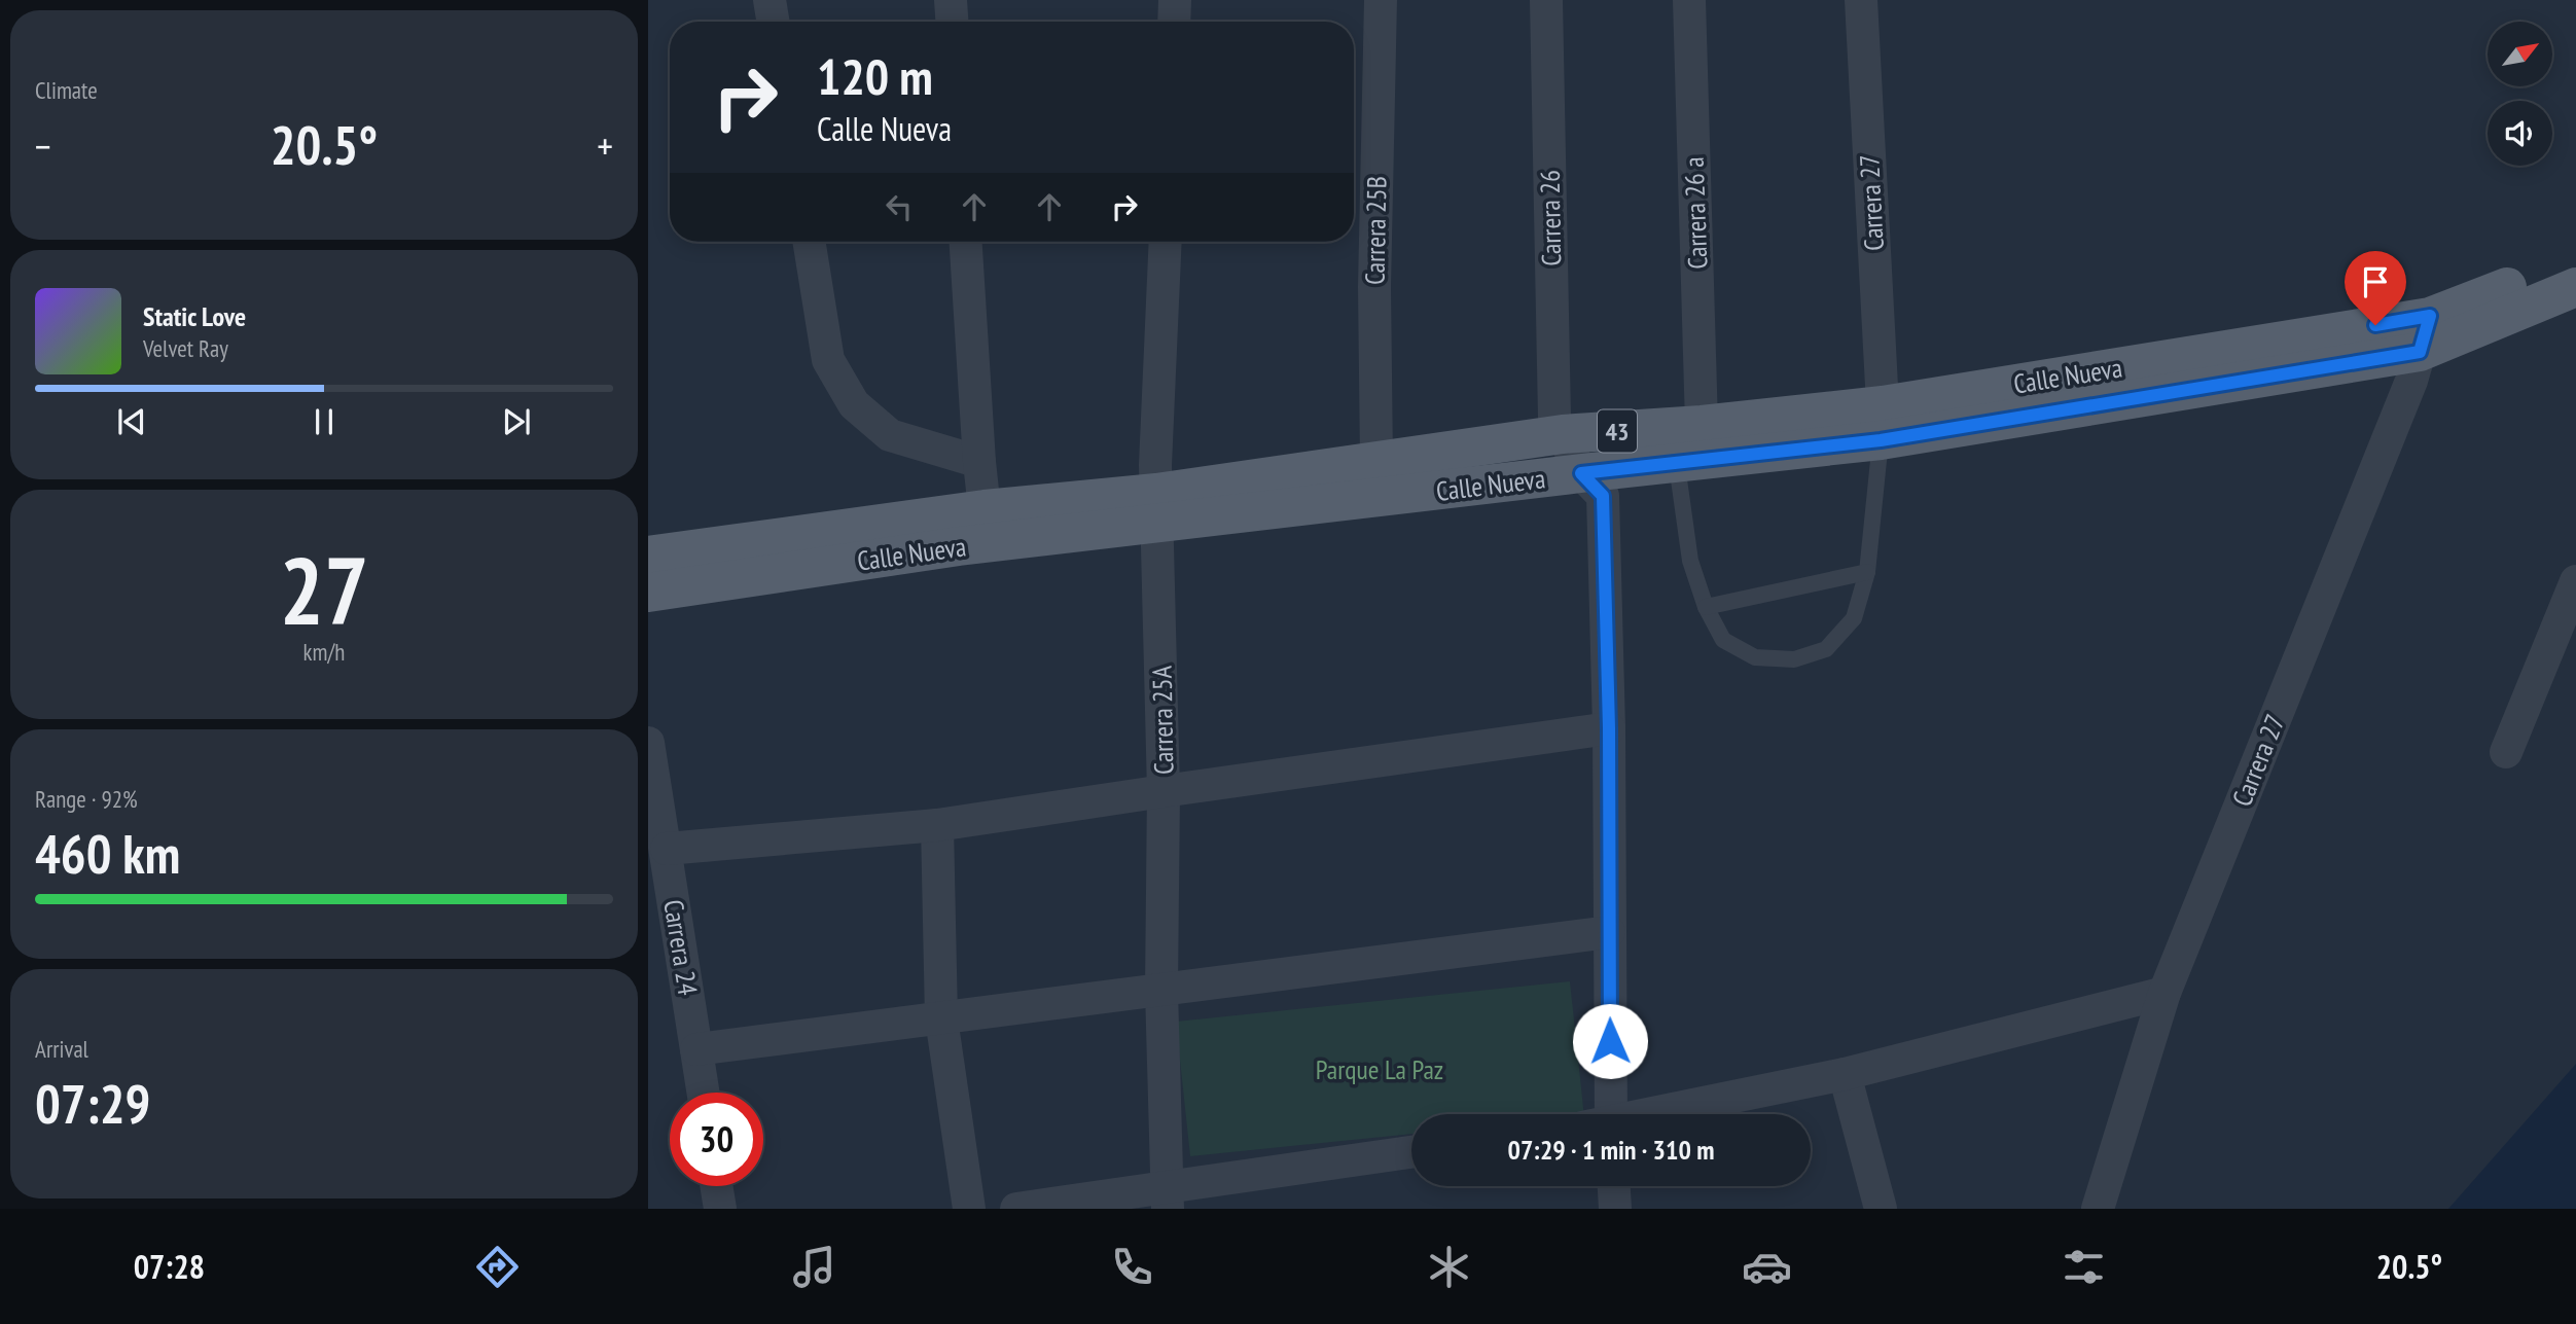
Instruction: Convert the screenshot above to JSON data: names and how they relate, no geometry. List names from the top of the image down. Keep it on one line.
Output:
{"streets":{"main road":["Calle Nueva","43"],"street":["Carrera 27","Carrera 26 a","Carrera 26","Carrera 25B","Carrera 25A","Carrera 24"]},"crossings":[["Carrera 27","Calle Nueva"],["Carrera 26 a","Calle Nueva"],["Carrera 26","Calle Nueva"],["Carrera 25B","Calle Nueva"],["Calle Nueva","Carrera 25A"]],"parks":["Parque La Paz"],"north":"top right","page":{"tile":["Climate",["27","km/h"],["Range · 92%","460 km"],["Arrival","07:29"]],"turn":["120 m","Calle Nueva"],"heat":["−","20.5°","+"],"song":["Static Love","Velvet Ray"],"limit":"30","trip":"07:29 · 1 min · 310 m","tabs":["07:28","20.5°"]}}
